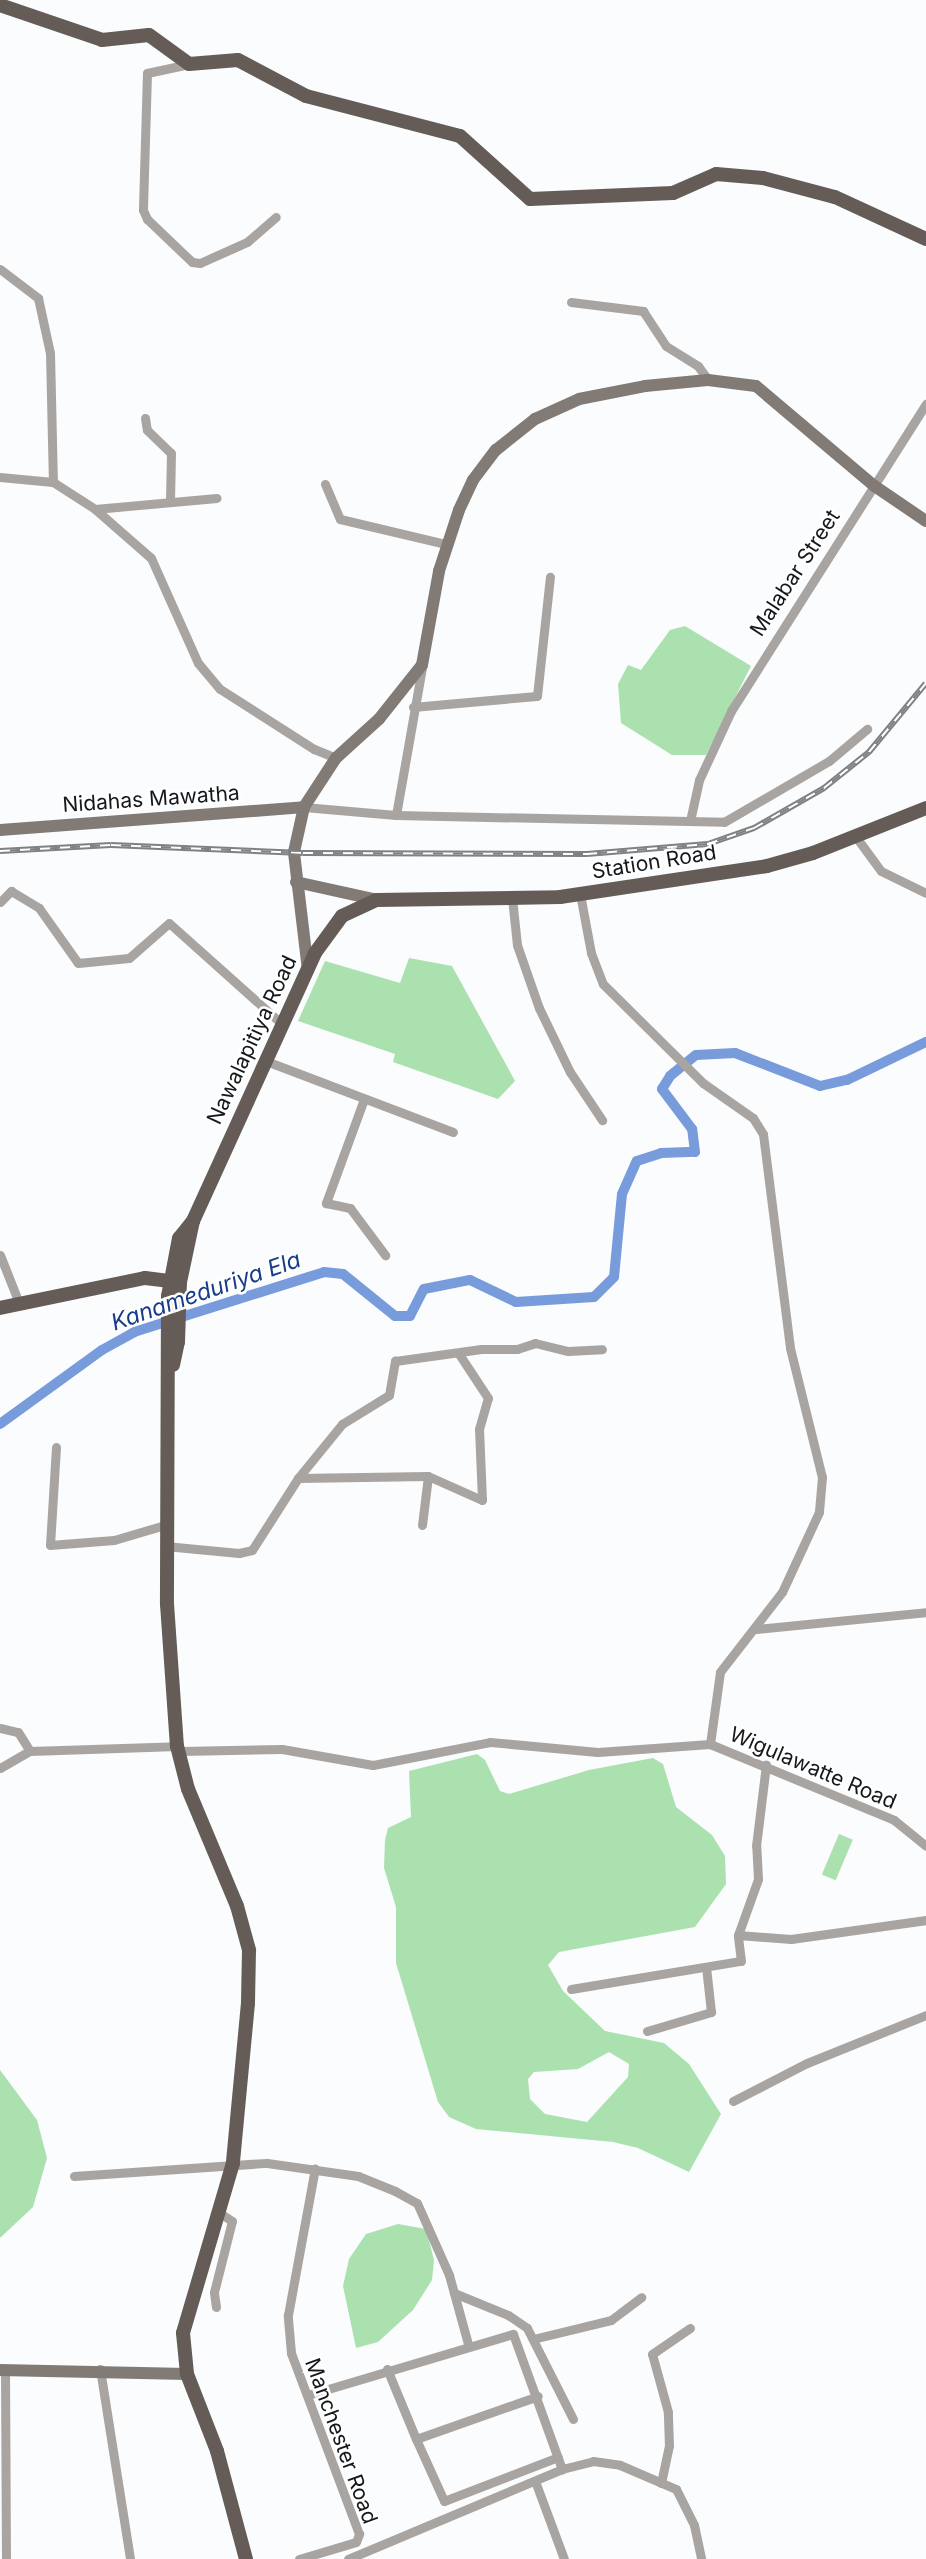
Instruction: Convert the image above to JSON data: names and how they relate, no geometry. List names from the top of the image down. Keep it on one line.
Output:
{"streets":{"main road":["Nidahas Mawatha","Station Road","Nawalapitiya Road"],"street":["Malabar Street","Wigulawatte Road","Manchester Road"]},"crossings":[["Station Road","Nawalapitiya Road"],["Nawalapitiya Road","Wigulawatte Road"]],"water":["Kanameduriya Ela"]}
